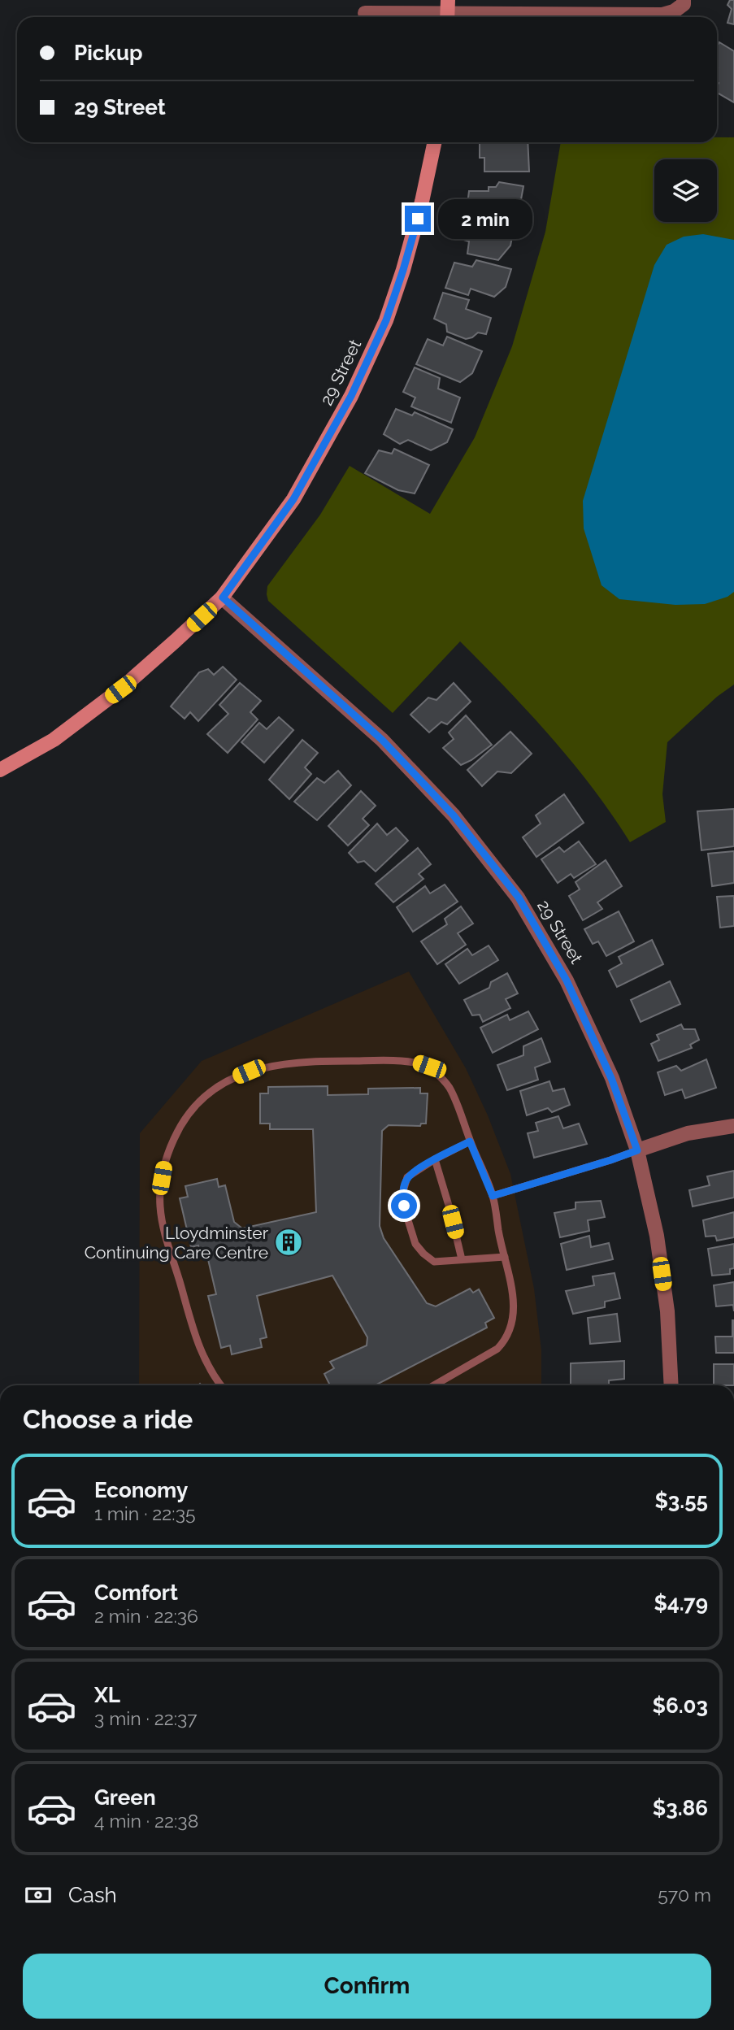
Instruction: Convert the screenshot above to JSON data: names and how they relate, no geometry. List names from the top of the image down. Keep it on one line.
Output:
{"streets":{"street":["29 Street"]},"places":{"building":["Lloydminster Continuing Care Centre"]},"page":{"banner":["Pickup","29 Street"],"bubble":"2 min","heading":"Choose a ride","list":[{"name":"Economy","note":"1 min · 22:35","value":"$3.55"},{"name":"Comfort","note":"2 min · 22:36","value":"$4.79"},{"name":"XL","note":"3 min · 22:37","value":"$6.03"},{"name":"Green","note":"4 min · 22:38","value":"$3.86"}],"pay":["Cash","570 m"],"buttons":"Confirm"}}
